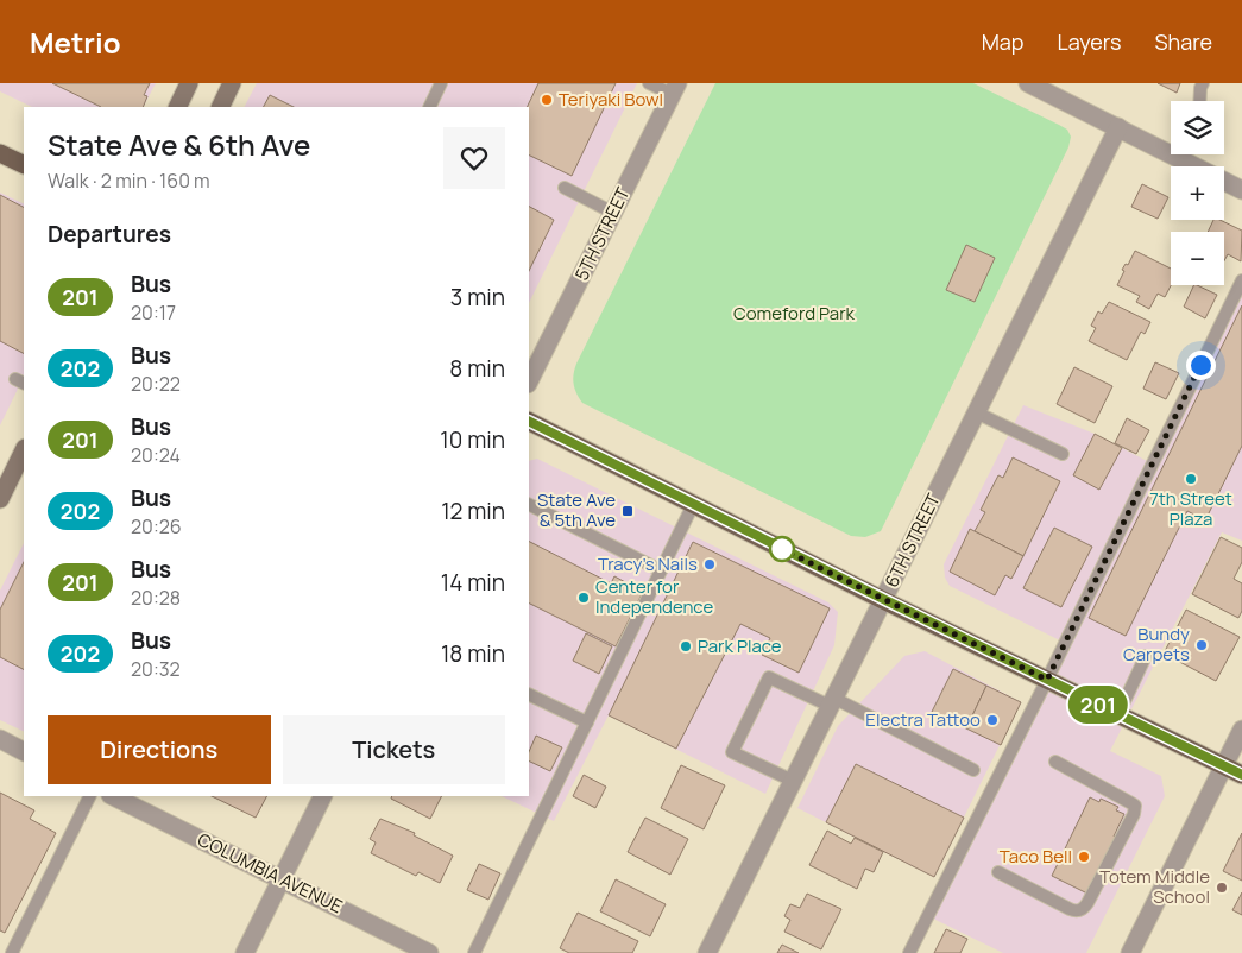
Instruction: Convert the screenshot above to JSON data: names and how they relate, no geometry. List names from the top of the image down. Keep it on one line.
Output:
{"streets":{"street":["5TH STREET","6TH STREET","COLUMBIA AVENUE"]},"parks":["Comeford Park"],"places":{"other":["Teriyaki Bowl","7th Street Plaza","Tracy's Nails","Center for Independence","Bundy Carpets","Park Place","Electra Tattoo","Taco Bell","Totem Middle School"],"transit":["State Ave & 5th Ave"]},"lines":["bus line 201"],"page":{"header":"Metrio","nav":["Map","Layers","Share"],"on_map":"201","map_buttons":["+","−"],"heading":[["State Ave & 6th Ave","Walk · 2 min · 160 m"],"Departures"],"list":[{"mark":"201","name":"Bus","note":"20:17","value":"3 min"},{"mark":"202","name":"Bus","note":"20:22","value":"8 min"},{"mark":"201","name":"Bus","note":"20:24","value":"10 min"},{"mark":"202","name":"Bus","note":"20:26","value":"12 min"},{"mark":"201","name":"Bus","note":"20:28","value":"14 min"},{"mark":"202","name":"Bus","note":"20:32","value":"18 min"}],"buttons":["Directions","Tickets"]}}
